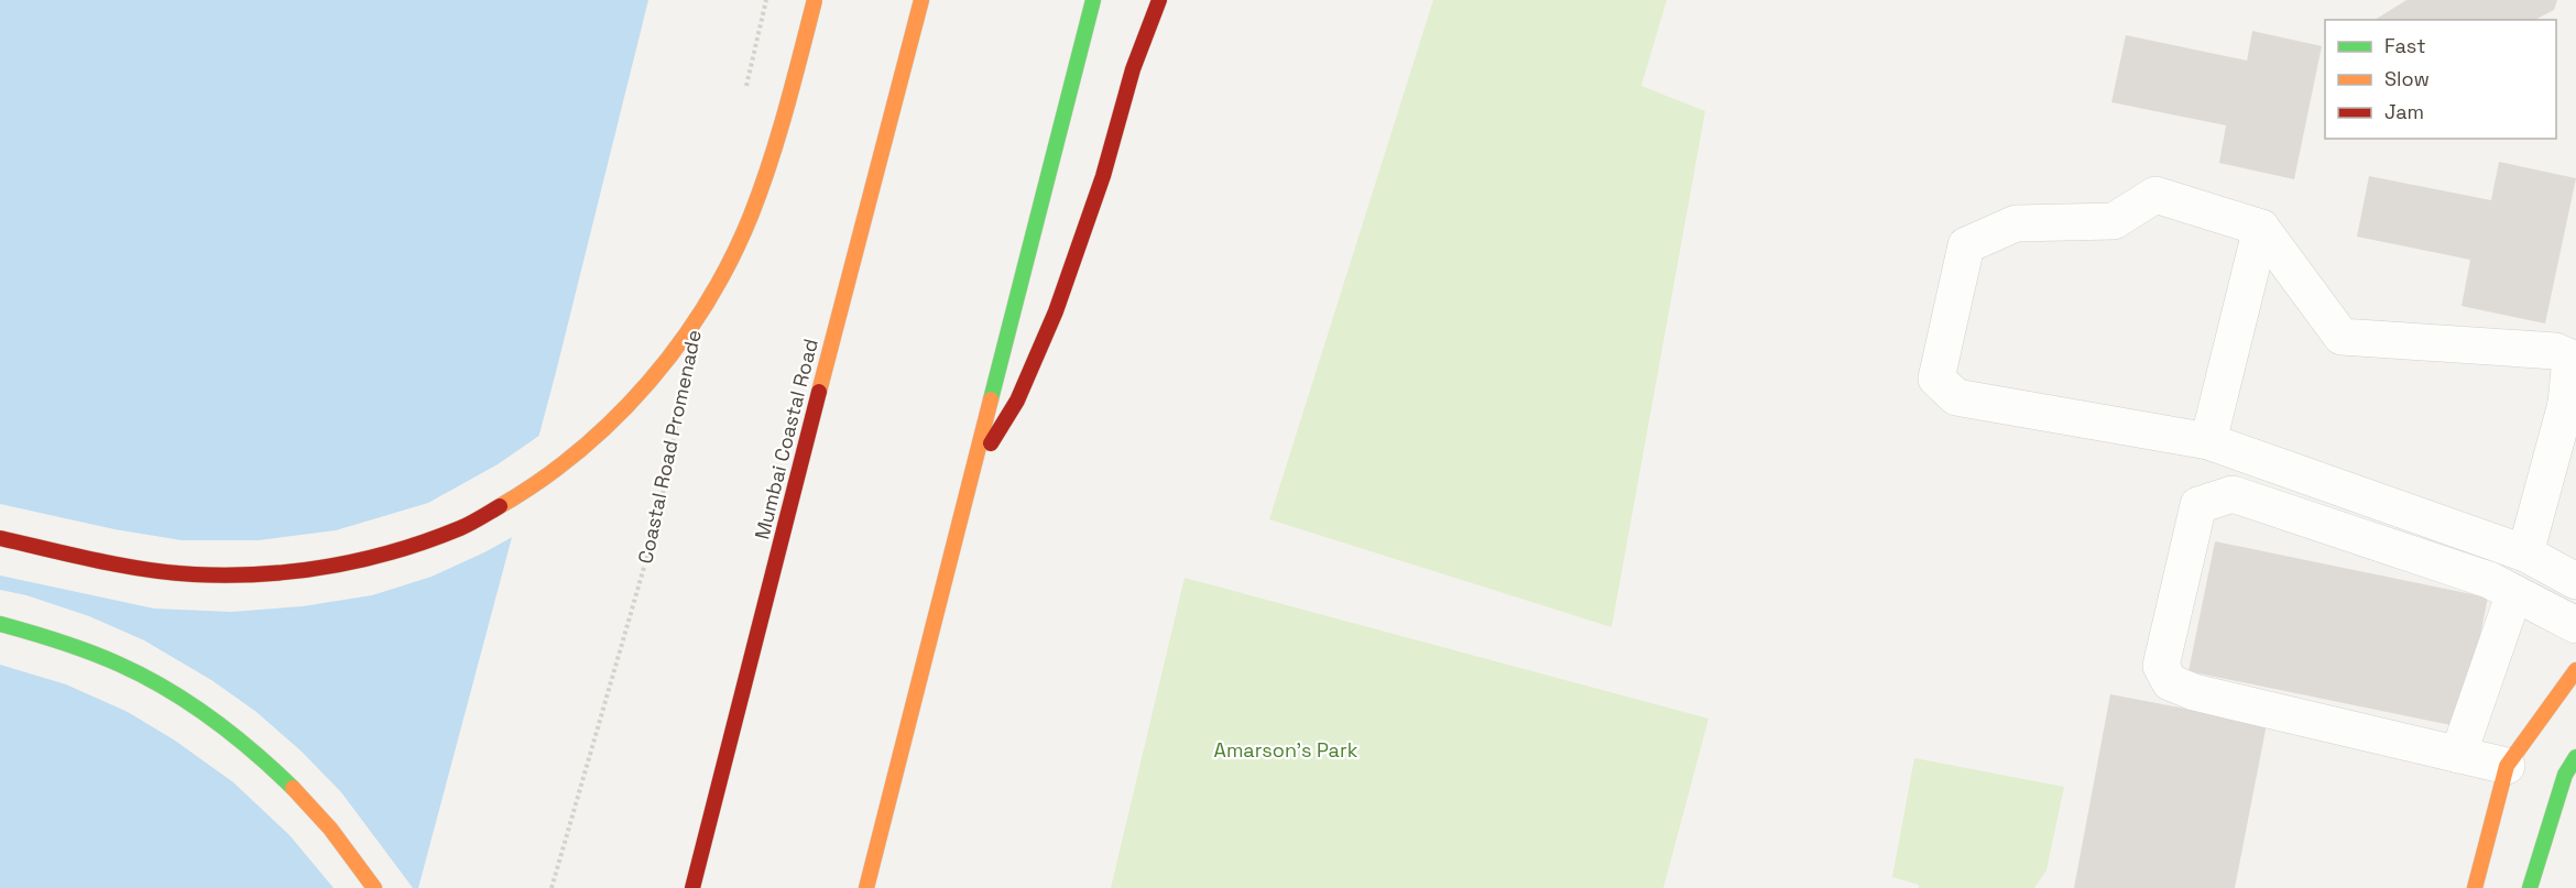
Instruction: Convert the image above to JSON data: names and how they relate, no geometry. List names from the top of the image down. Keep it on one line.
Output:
{"streets":{"main road":["Mumbai Coastal Road"],"path":["Coastal Road Promenade"]},"parks":["Amarson's Park"],"legend":["Fast","Slow","Jam"]}
